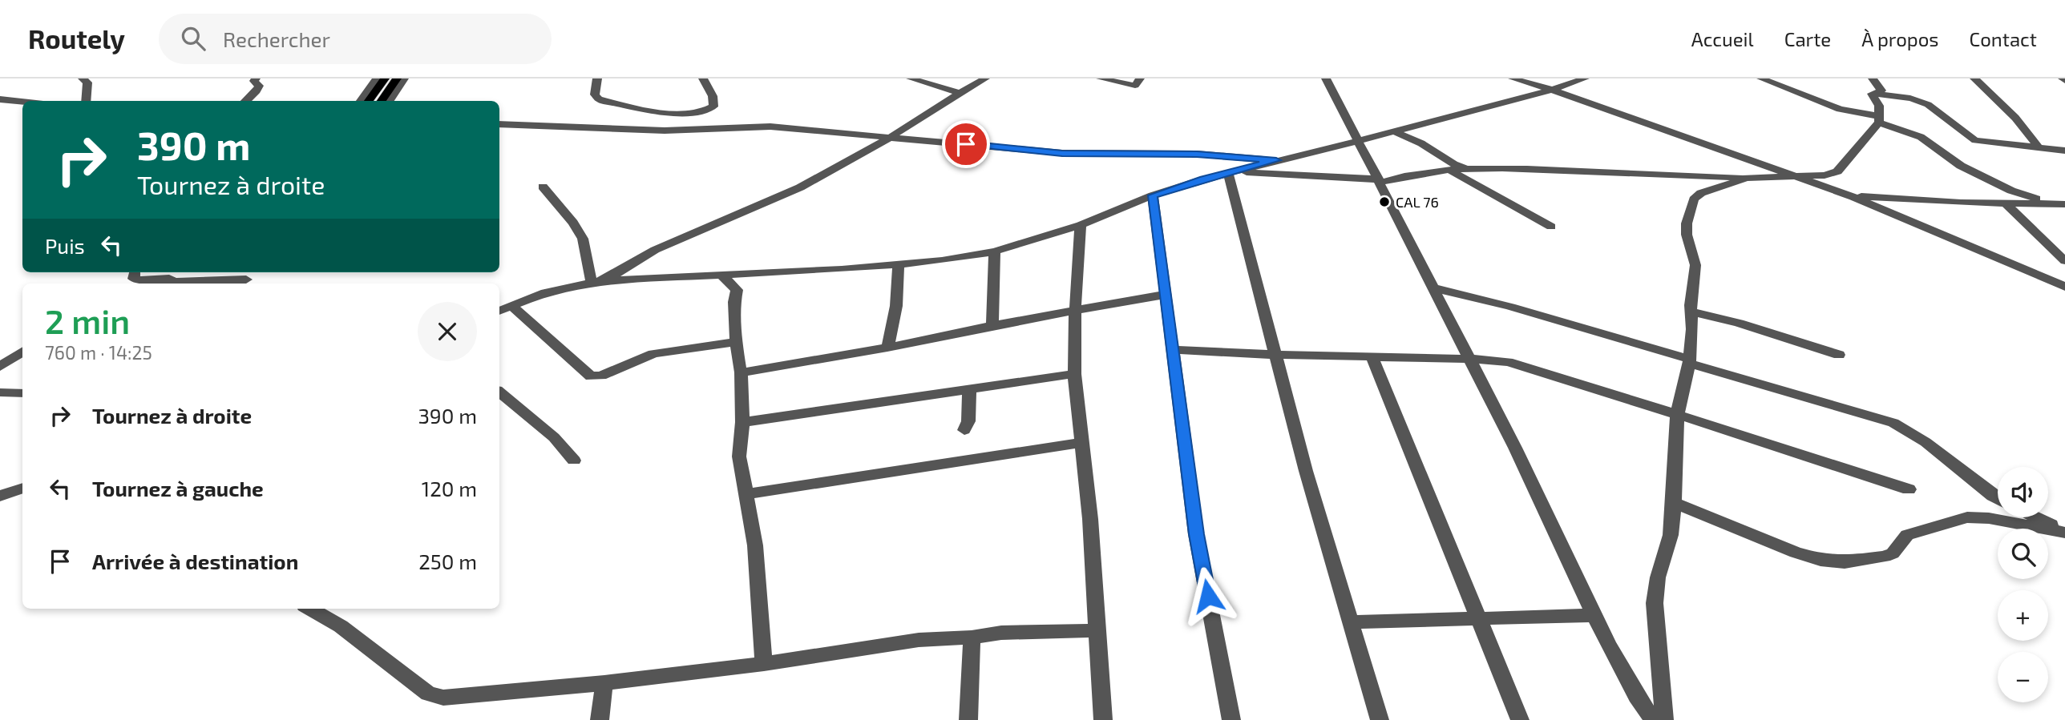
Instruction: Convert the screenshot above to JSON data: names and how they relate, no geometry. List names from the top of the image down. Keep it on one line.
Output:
{"places":["CAL 76"],"page":{"header":"Routely","search":"Rechercher","nav":["Accueil","Carte","À propos","Contact"],"turn":["390 m","Tournez à droite"],"then":"Puis","heading":["2 min","760 m · 14:25"],"list":[{"name":"Tournez à droite","value":"390 m"},{"name":"Tournez à gauche","value":"120 m"},{"name":"Arrivée à destination","value":"250 m"}],"map_buttons":["+","−"]}}
